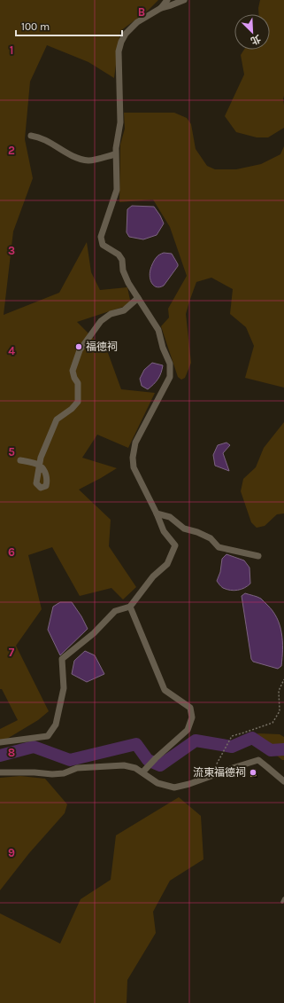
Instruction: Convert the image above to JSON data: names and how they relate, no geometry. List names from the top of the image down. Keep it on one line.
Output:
{"places":["福德祠","流東福德祠"],"scale_bar":"100 m","north":"bottom right","grid":{"columns":["B"],"rows":["1","2","3","4","5","6","7","8","9"]}}
